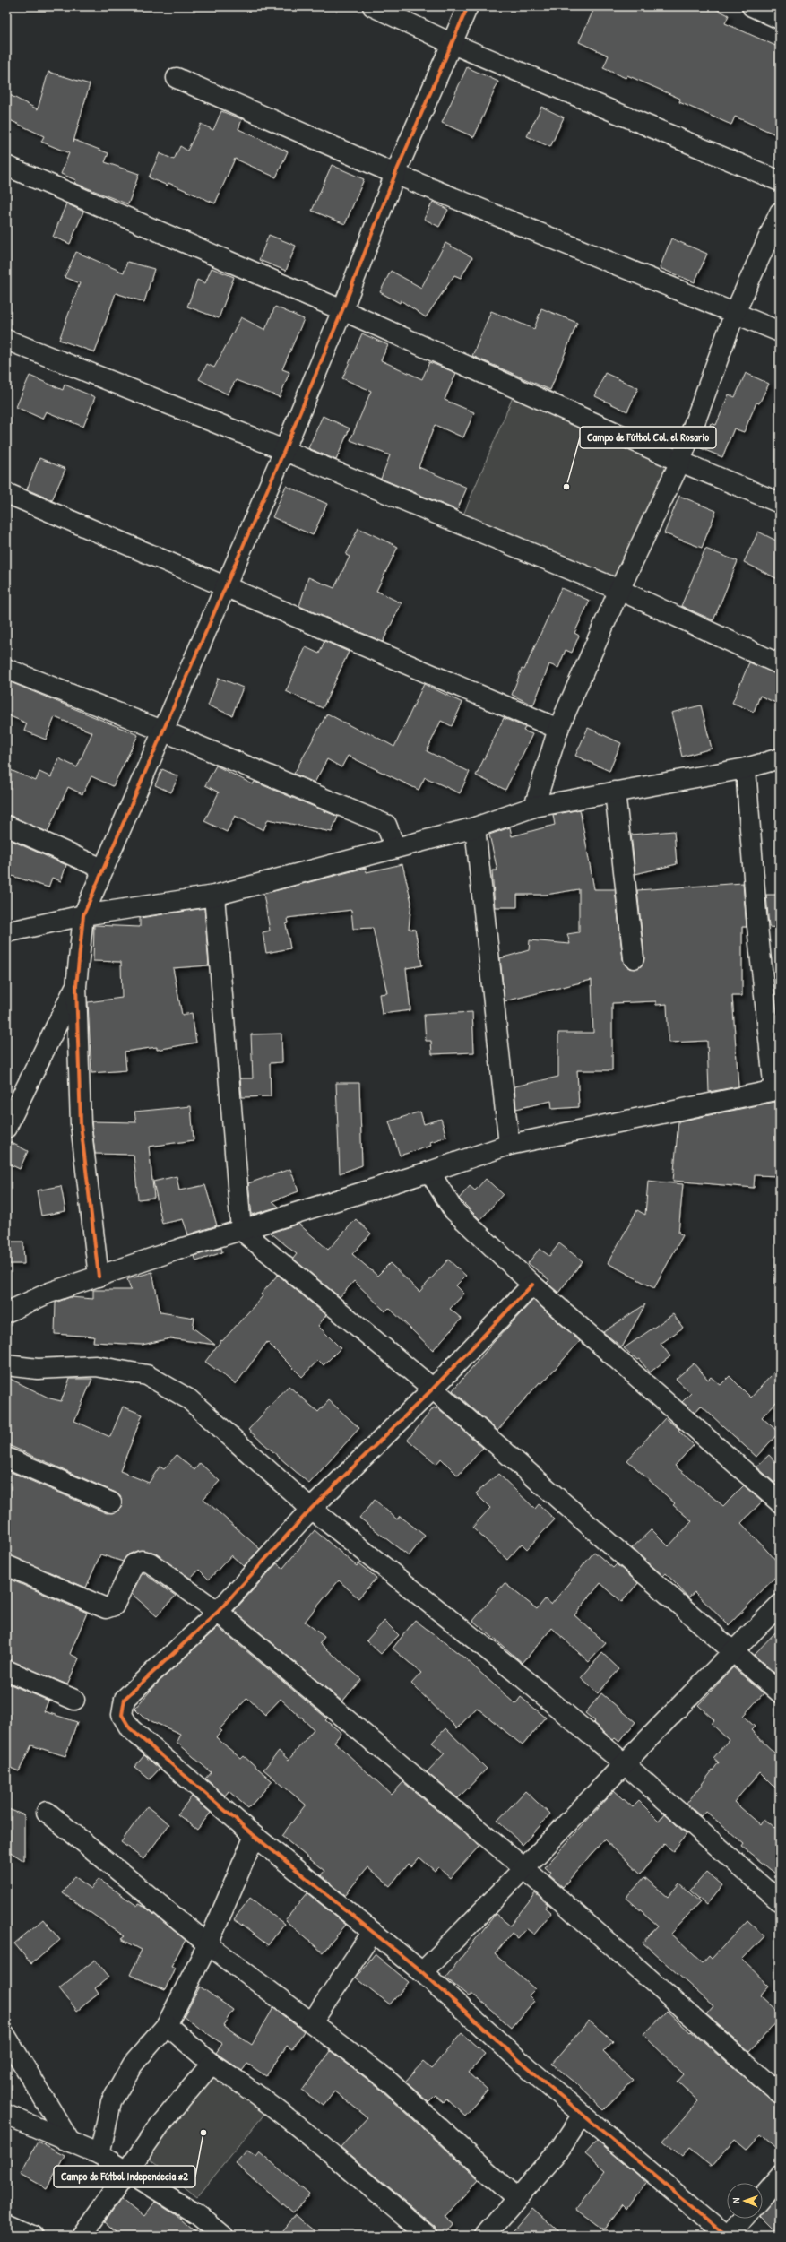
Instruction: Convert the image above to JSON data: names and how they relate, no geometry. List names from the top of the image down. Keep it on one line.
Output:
{"places":["Campo de Fútbol Col. el Rosario","Campo de Fútbol Independecia #2"],"north":"left"}
